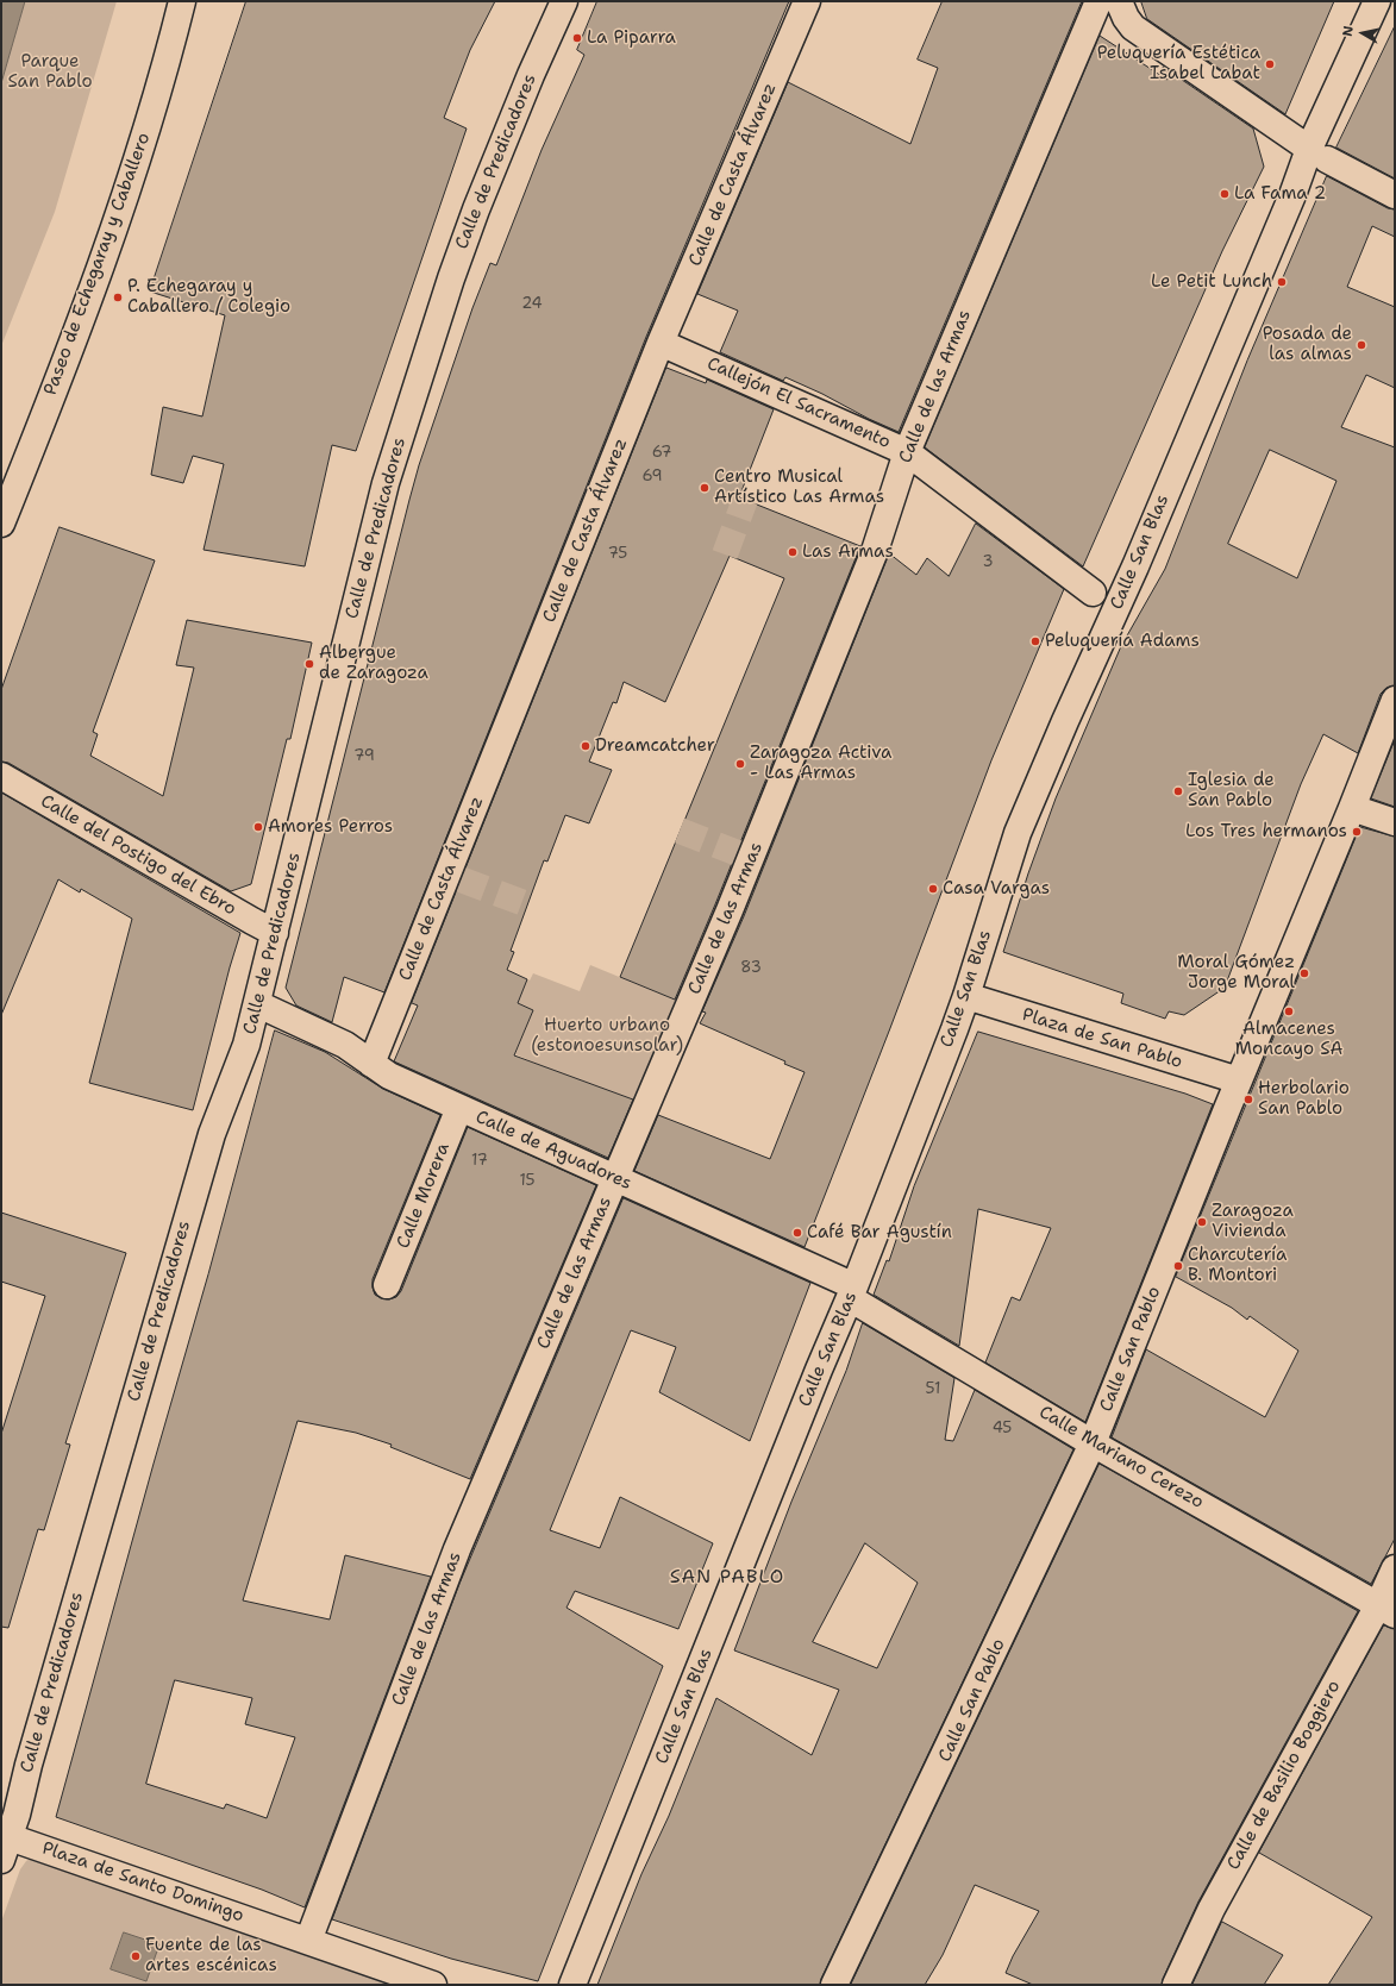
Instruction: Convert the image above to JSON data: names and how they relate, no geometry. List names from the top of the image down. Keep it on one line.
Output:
{"streets":{"street":["Calle de Predicadores","Calle de Casta Álvarez","Paseo de Echegaray y Caballero","Calle de las Armas","Callejón El Sacramento","Calle San Blas","Calle del Postigo del Ebro","Plaza de San Pablo","Calle de Aguadores","Calle Morera","Calle San Pablo","Calle Mariano Cerezo","Calle de Basilio Boggiero","Plaza de Santo Domingo"]},"crossings":[["Calle de Predicadores","Calle del Postigo del Ebro"],["Calle de Predicadores","Calle de Aguadores"],["Calle de Predicadores","Plaza de Santo Domingo"],["Calle de Casta Álvarez","Callejón El Sacramento"],["Calle de Casta Álvarez","Calle de Aguadores"],["Calle de las Armas","Callejón El Sacramento"],["Calle de las Armas","Calle de Aguadores"],["Calle de las Armas","Plaza de Santo Domingo"],["Calle San Blas","Plaza de San Pablo"],["Calle San Blas","Calle de Aguadores"],["Calle San Blas","Calle Mariano Cerezo"],["Plaza de San Pablo","Calle San Pablo"],["Calle de Aguadores","Calle Morera"],["Calle de Aguadores","Calle Mariano Cerezo"],["Calle San Pablo","Calle Mariano Cerezo"],["Calle Mariano Cerezo","Calle de Basilio Boggiero"]],"districts":["SAN PABLO"],"parks":["Parque San Pablo","Huerto urbano (estonoesunsolar)"],"places":["La Piparra","Peluquería Estética Isabel Labat","La Fama 2","Le Petit Lunch","P. Echegaray y Caballero / Colegio","Posada de las almas","Centro Musical Artístico Las Armas","Las Armas","Peluquería Adams","Albergue de Zaragoza","Dreamcatcher","Zaragoza Activa - Las Armas","Iglesia de San Pablo","Amores Perros","Los Tres hermanos","Casa Vargas","Moral Gómez Jorge Moral","Almacenes Moncayo SA","Herbolario San Pablo","Zaragoza Vivienda","Café Bar Agustín","Charcutería B. Montori","Fuente de las artes escénicas"],"house_numbers":["24","67","69","75","3","79","83","17","15","51","45"],"north":"left"}
